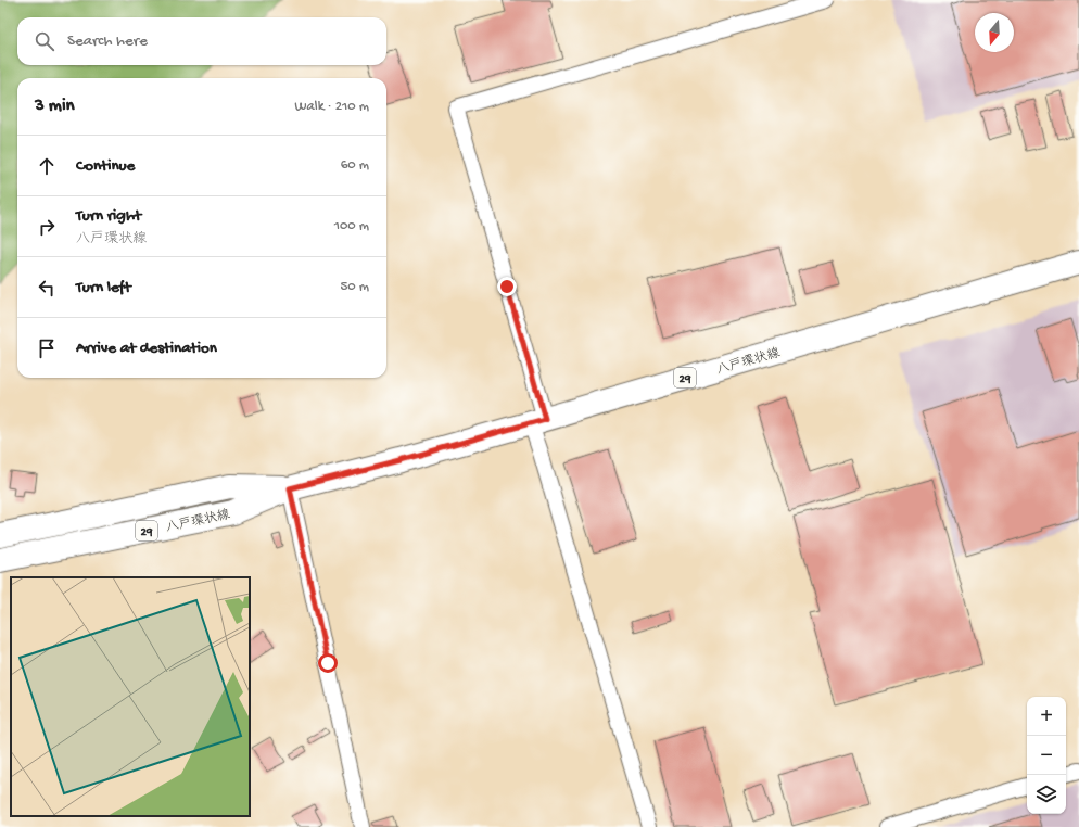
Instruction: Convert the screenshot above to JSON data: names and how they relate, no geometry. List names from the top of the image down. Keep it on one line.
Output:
{"streets":{"main road":["八戸環状線","29"]},"north":"bottom","page":{"search":"Search here","heading":["3 min","Walk · 210 m"],"list":[["Continue","60 m"],["Turn right","八戸環状線","100 m"],["Turn left","50 m"],"Arrive at destination"],"map_buttons":["+","−"]}}
